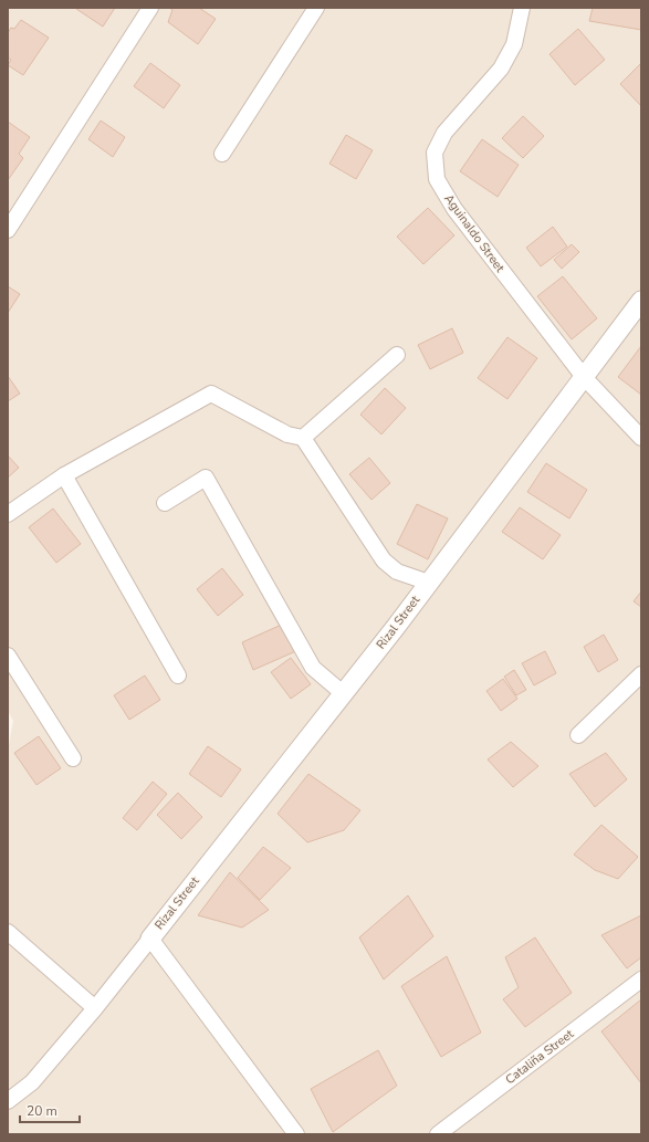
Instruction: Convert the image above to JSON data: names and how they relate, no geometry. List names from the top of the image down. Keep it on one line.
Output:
{"streets":{"street":["Aguinaldo Street","Rizal Street","Cataliña Street"]},"crossings":[["Aguinaldo Street","Rizal Street"]],"scale_bar":"20 m"}
